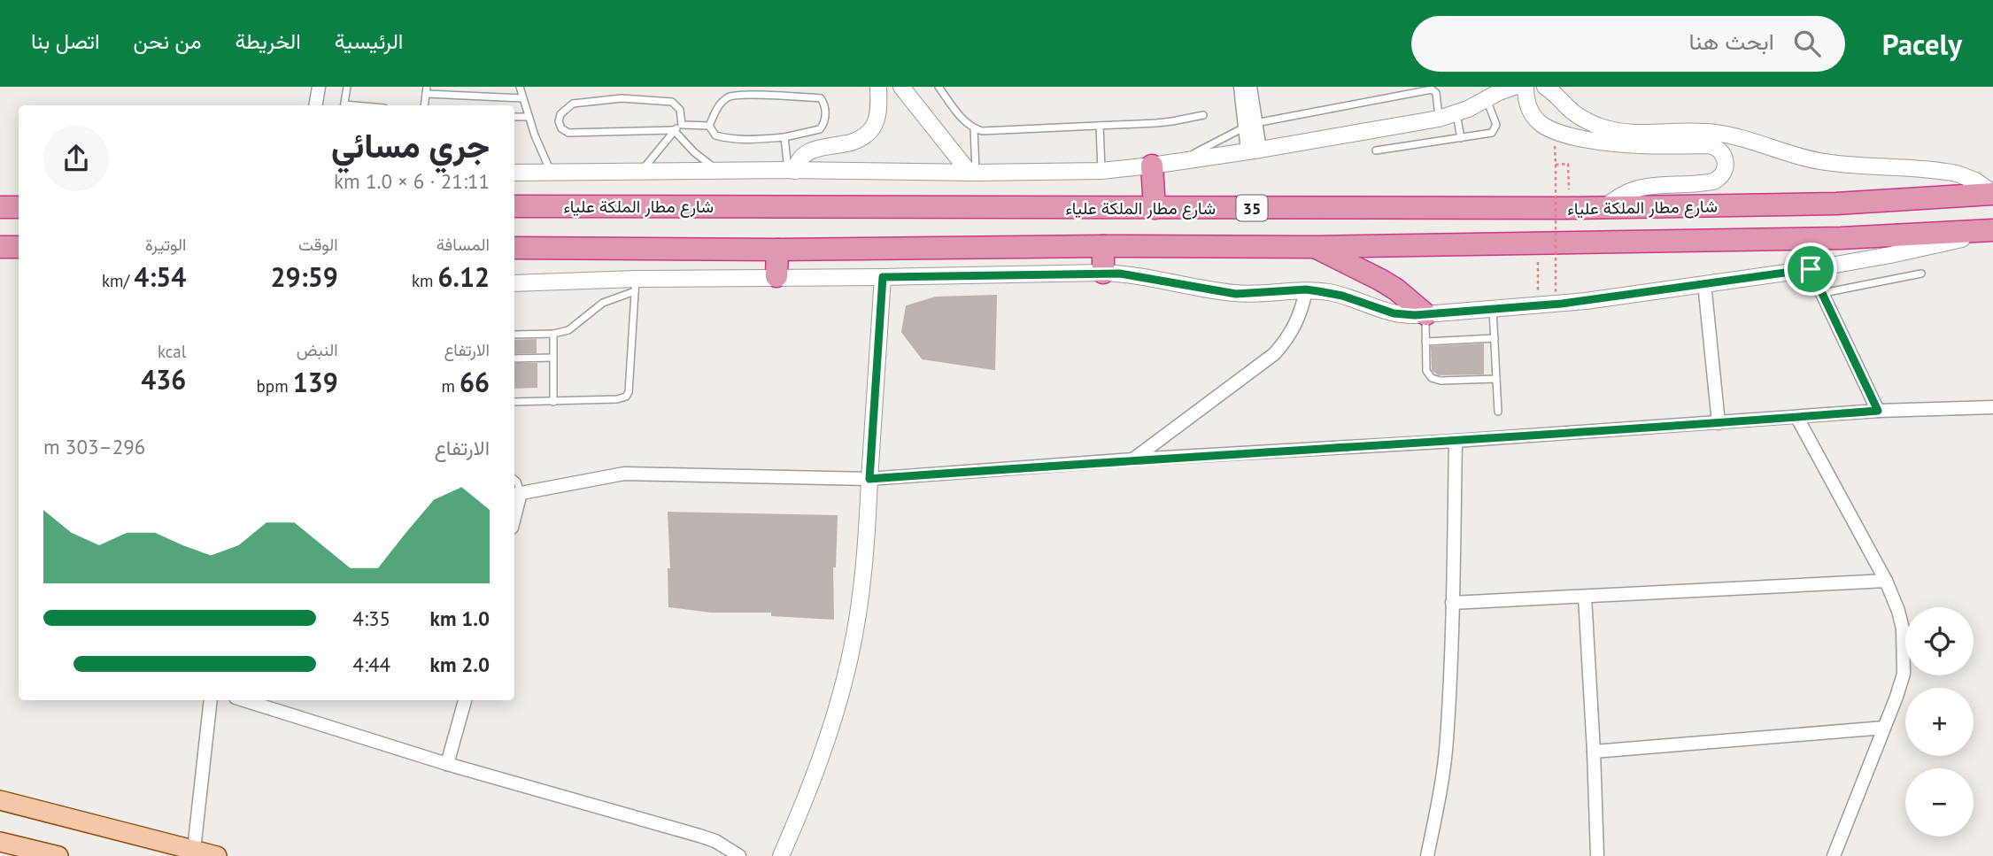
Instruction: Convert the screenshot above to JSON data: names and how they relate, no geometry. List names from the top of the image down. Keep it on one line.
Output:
{"streets":{"highway":["شارع مطار الملكة علياء","35"]},"page":{"header":"Pacely","search":"ابحث هنا","nav":["الرئيسية","الخريطة","من نحن","اتصل بنا"],"heading":["جري مسائي","21:11 · 6 × 1.0 km"],"stats":[["المسافة","6.12 km"],["الوقت","29:59"],["الوتيرة","4:54 /km"],["الارتفاع","66 m"],["النبض","139 bpm"],["kcal","436"]],"chart":["الارتفاع","296–303 m"],"list":[{"name":"1.0 km","note":"4:35"},{"name":"2.0 km","note":"4:44"}],"map_buttons":["+","−"]}}
